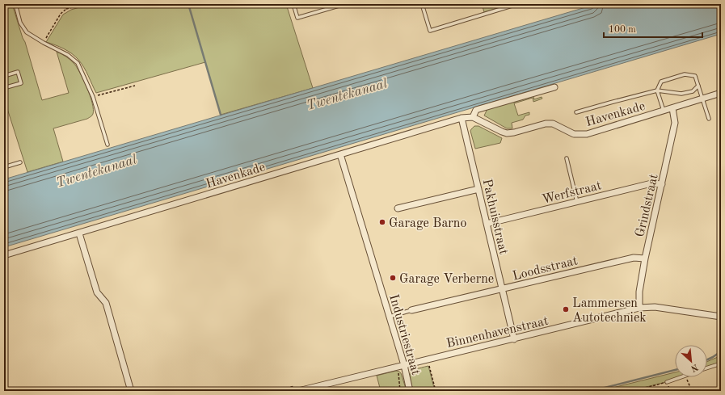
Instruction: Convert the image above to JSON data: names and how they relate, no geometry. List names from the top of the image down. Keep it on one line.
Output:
{"streets":{"street":["Havenkade","Werfstraat","Grindstraat","Pakhuisstraat","Loodsstraat","Binnenhavenstraat","Industriestraat"]},"crossings":[["Havenkade","Grindstraat"],["Havenkade","Pakhuisstraat"],["Havenkade","Industriestraat"],["Werfstraat","Grindstraat"],["Werfstraat","Pakhuisstraat"],["Grindstraat","Loodsstraat"],["Grindstraat","Binnenhavenstraat"],["Pakhuisstraat","Loodsstraat"],["Pakhuisstraat","Binnenhavenstraat"],["Binnenhavenstraat","Industriestraat"]],"water":["Twentekanaal"],"places":["Garage Barno","Garage Verberne","Lammersen Autotechniek"],"scale_bar":"100 m","north":"bottom right"}
